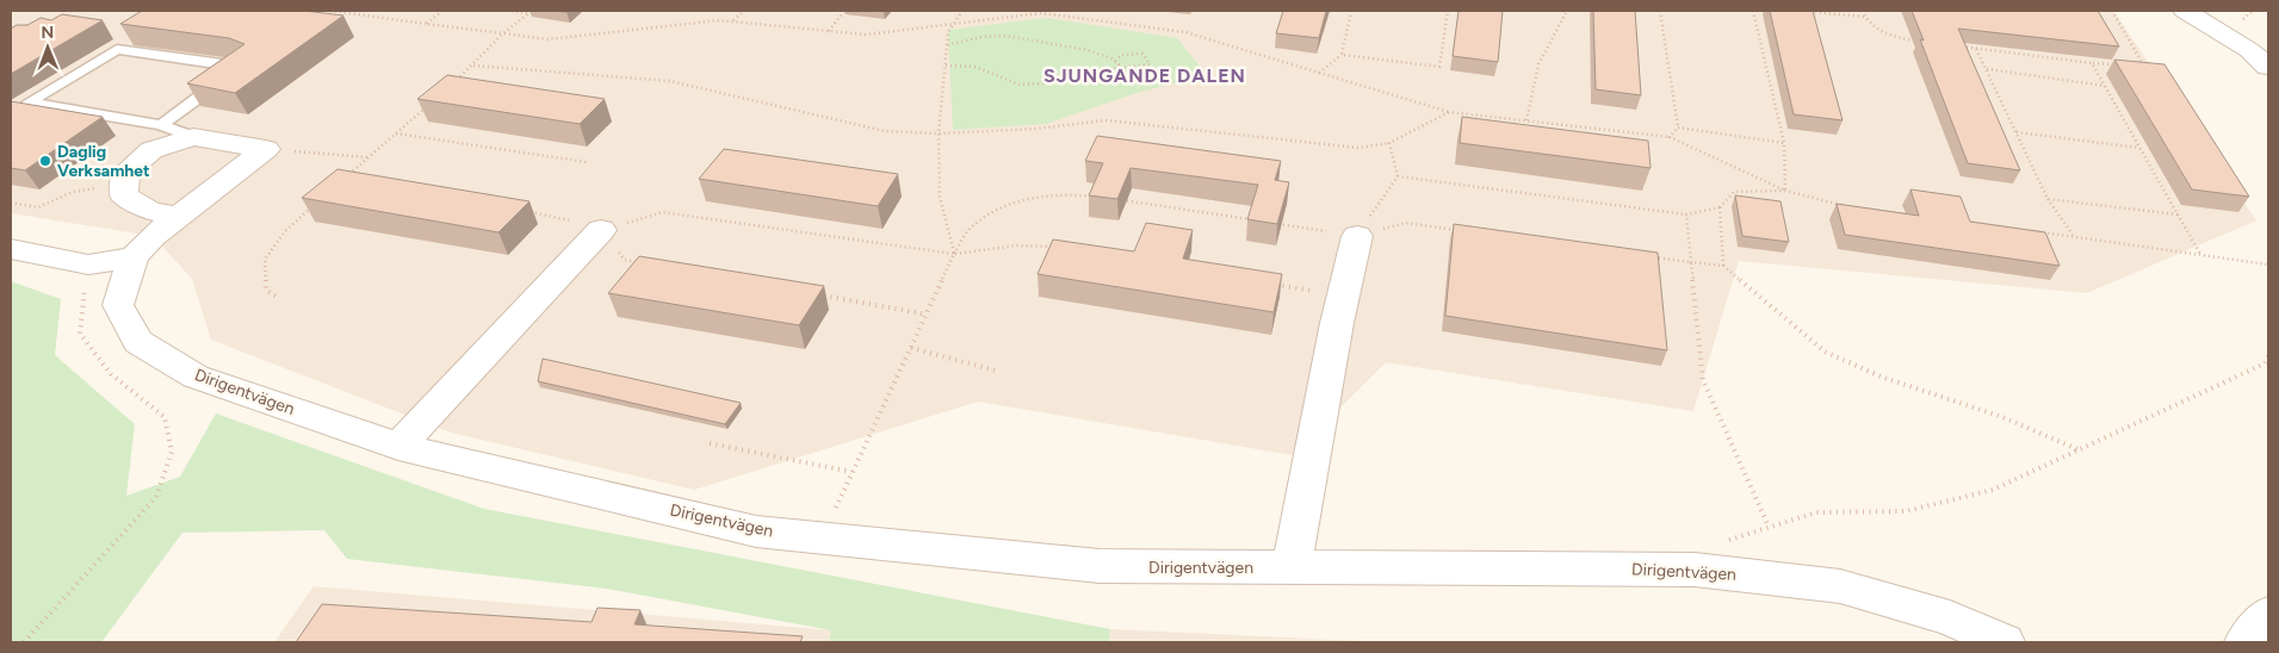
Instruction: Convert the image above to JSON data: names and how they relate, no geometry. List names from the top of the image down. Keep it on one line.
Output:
{"streets":{"street":["Dirigentvägen"]},"districts":["SJUNGANDE DALEN"],"places":["Daglig Verksamhet"],"north":"top"}
